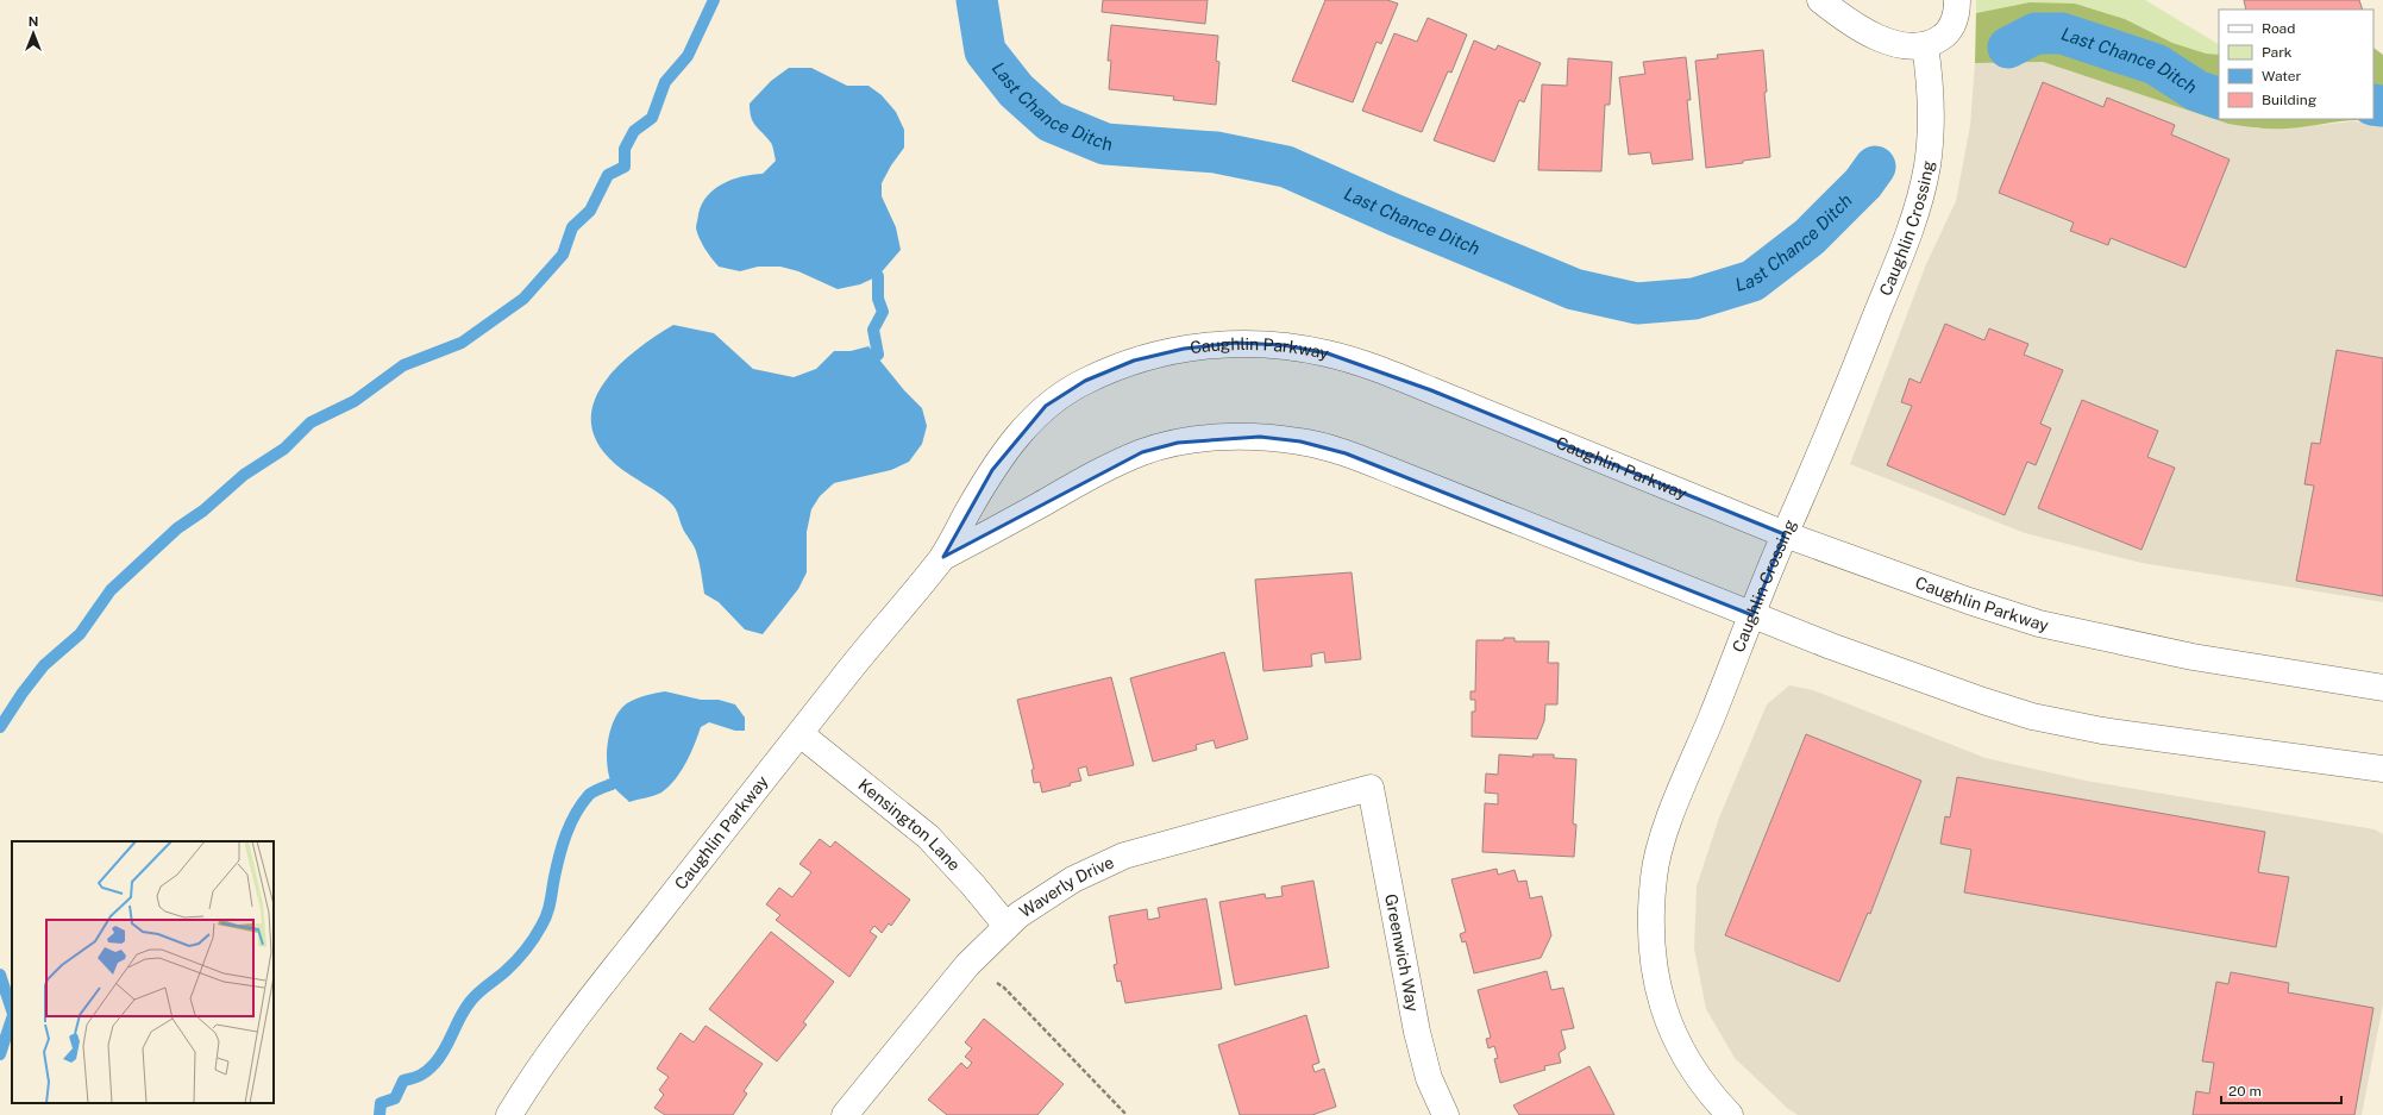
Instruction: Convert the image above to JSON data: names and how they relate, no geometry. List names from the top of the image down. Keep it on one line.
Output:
{"streets":{"street":["Caughlin Crossing","Caughlin Parkway","Kensington Lane","Waverly Drive","Greenwich Way"]},"crossings":[["Caughlin Crossing","Caughlin Parkway"],["Caughlin Parkway","Kensington Lane"],["Kensington Lane","Waverly Drive"],["Waverly Drive","Greenwich Way"]],"water":["Last Chance Ditch"],"legend":["Road","Park","Water","Building"],"scale_bar":"20 m","north":"top"}
